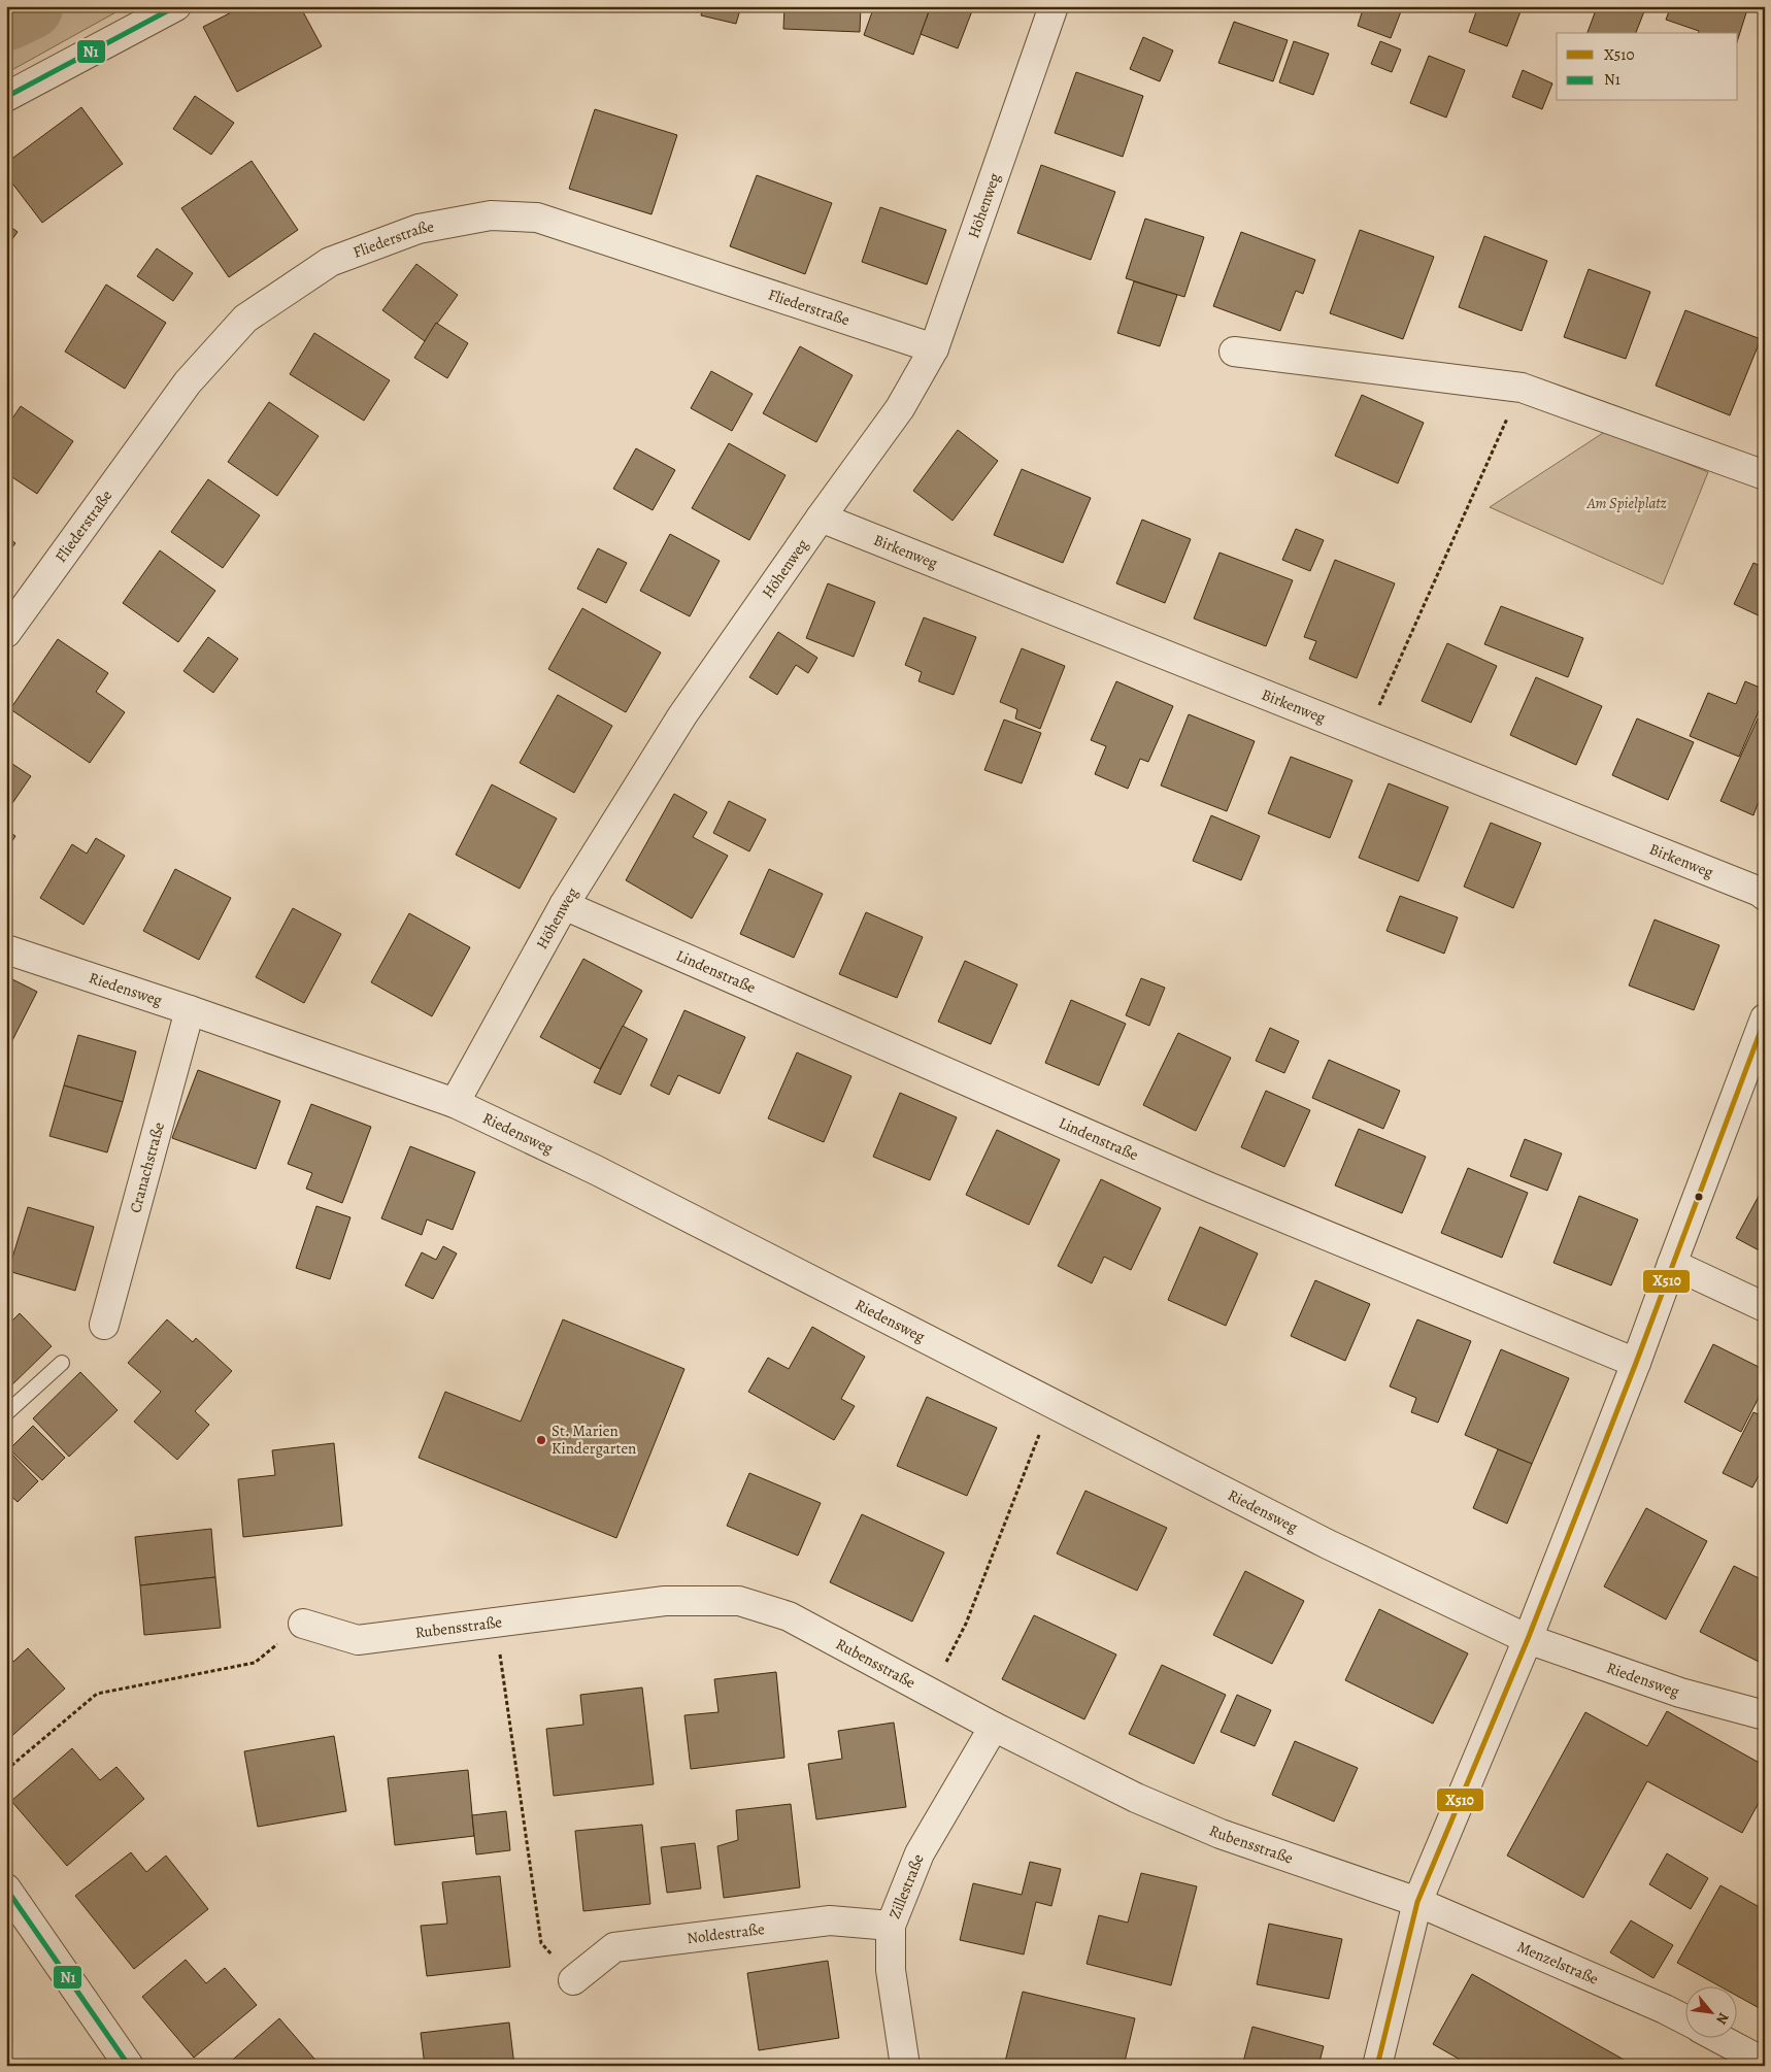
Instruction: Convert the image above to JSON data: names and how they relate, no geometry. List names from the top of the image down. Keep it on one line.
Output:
{"streets":{"street":["Höhenweg","Fliederstraße","Birkenweg","Lindenstraße","Riedensweg","Cranachstraße","Rubensstraße","Zillestraße","Noldestraße","Menzelstraße"]},"crossings":[["Höhenweg","Fliederstraße"],["Höhenweg","Birkenweg"],["Höhenweg","Lindenstraße"],["Höhenweg","Riedensweg"],["Riedensweg","Cranachstraße"],["Rubensstraße","Zillestraße"],["Rubensstraße","Menzelstraße"],["Zillestraße","Noldestraße"]],"parks":["Am Spielplatz"],"places":["St. Marien Kindergarten"],"lines":["transit line N1","transit line X510"],"legend":["X510","N1"],"north":"bottom right"}
